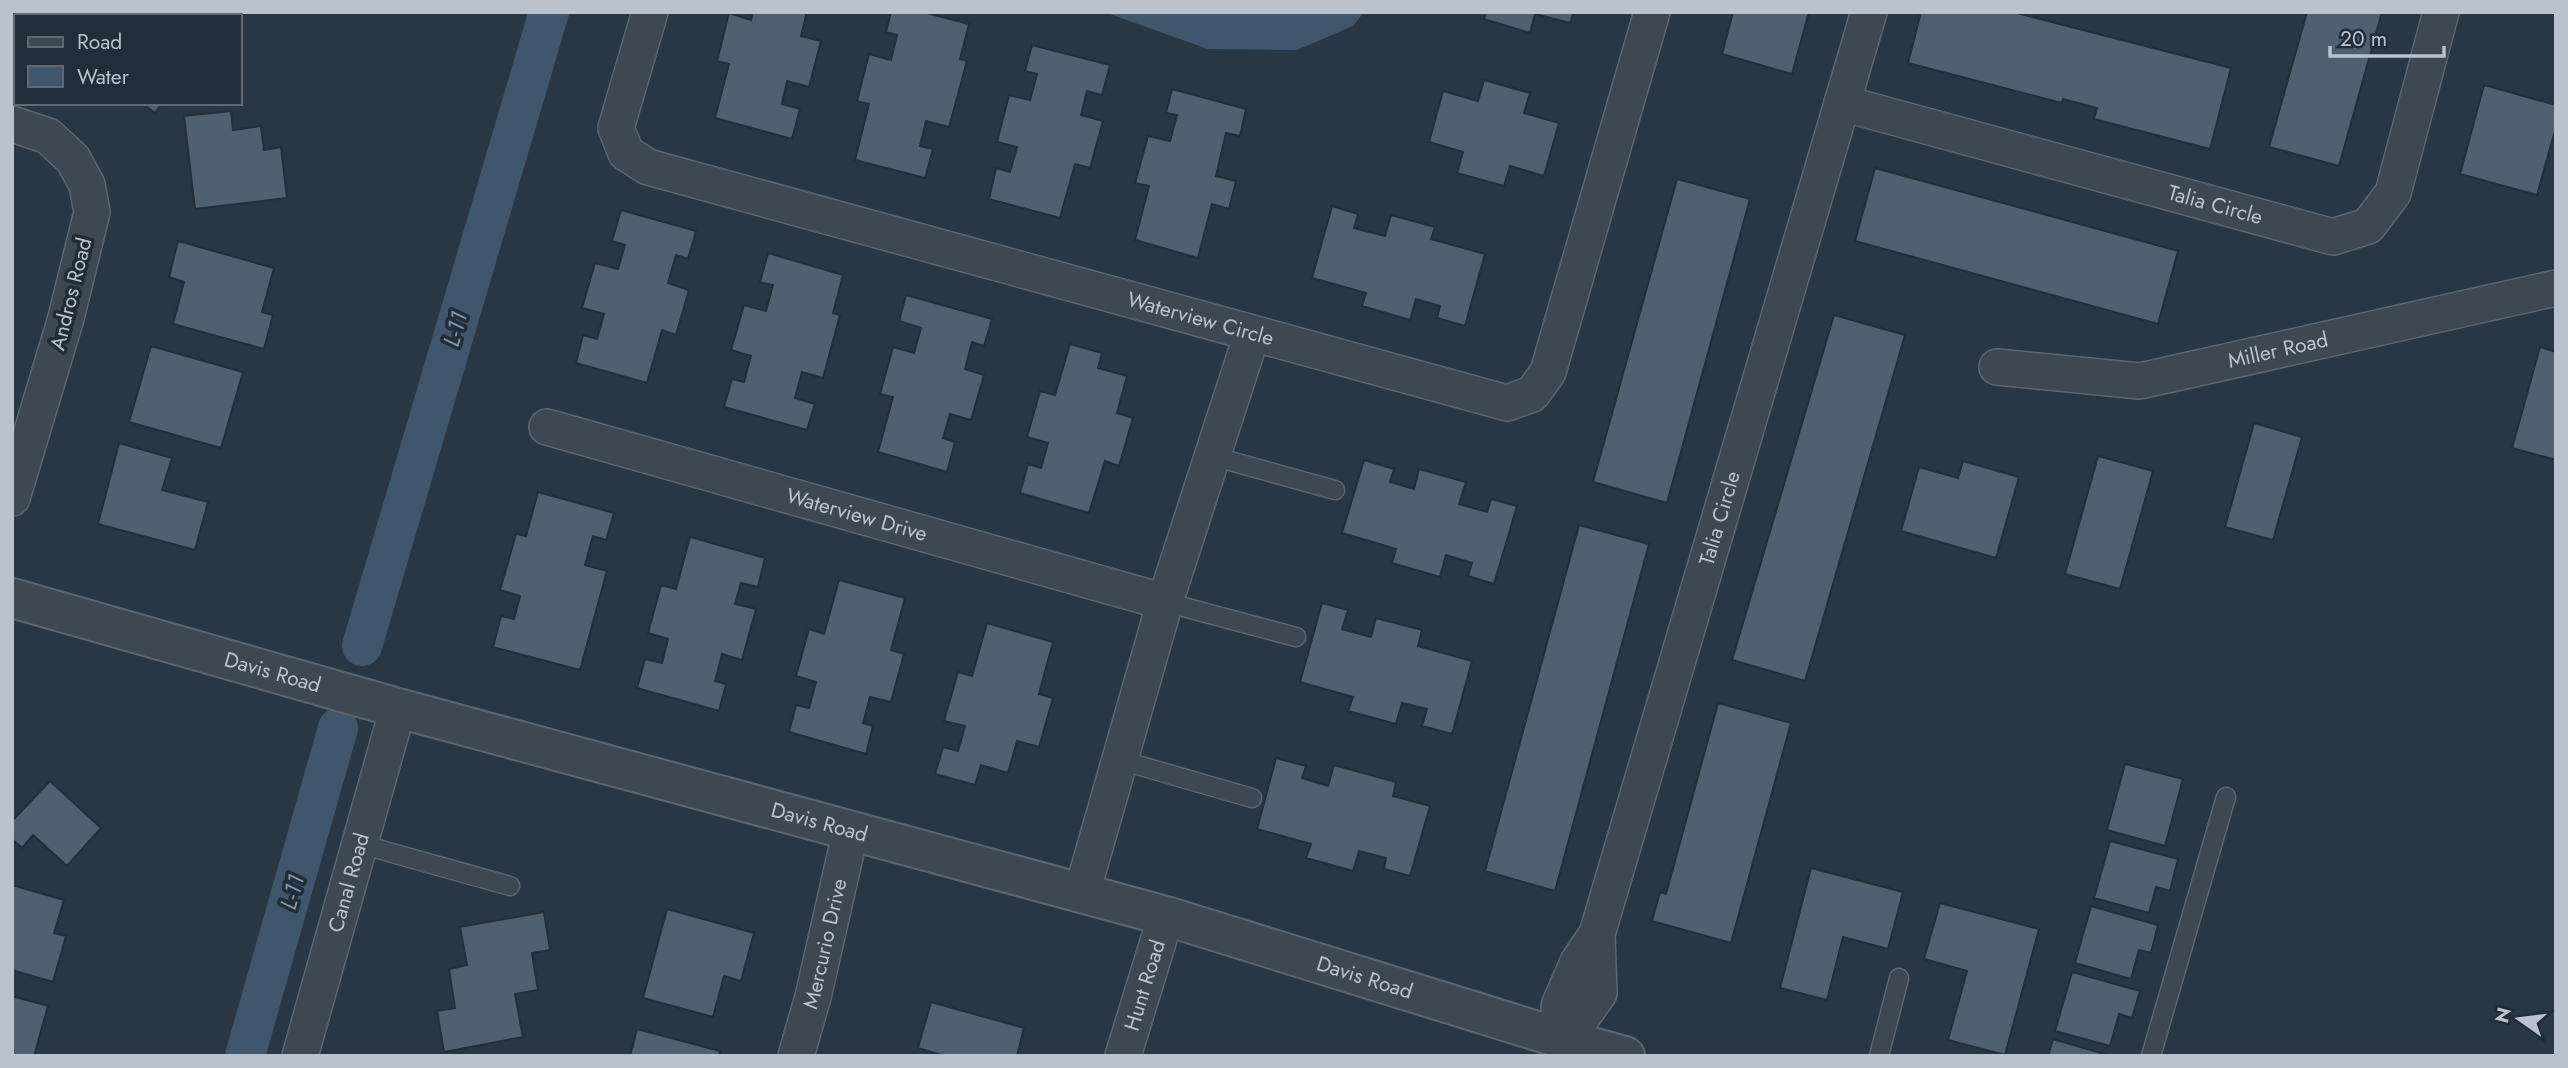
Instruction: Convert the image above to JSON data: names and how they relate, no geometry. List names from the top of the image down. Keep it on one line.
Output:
{"streets":{"street":["Talia Circle","Andros Road","Waterview Circle","Miller Road","Waterview Drive","Davis Road","Canal Road","Mercurio Drive","Hunt Road"]},"crossings":[["Talia Circle","Davis Road"],["Davis Road","Canal Road"],["Davis Road","Mercurio Drive"],["Davis Road","Hunt Road"]],"water":["L-11"],"legend":["Road","Water"],"scale_bar":"20 m","north":"left"}
